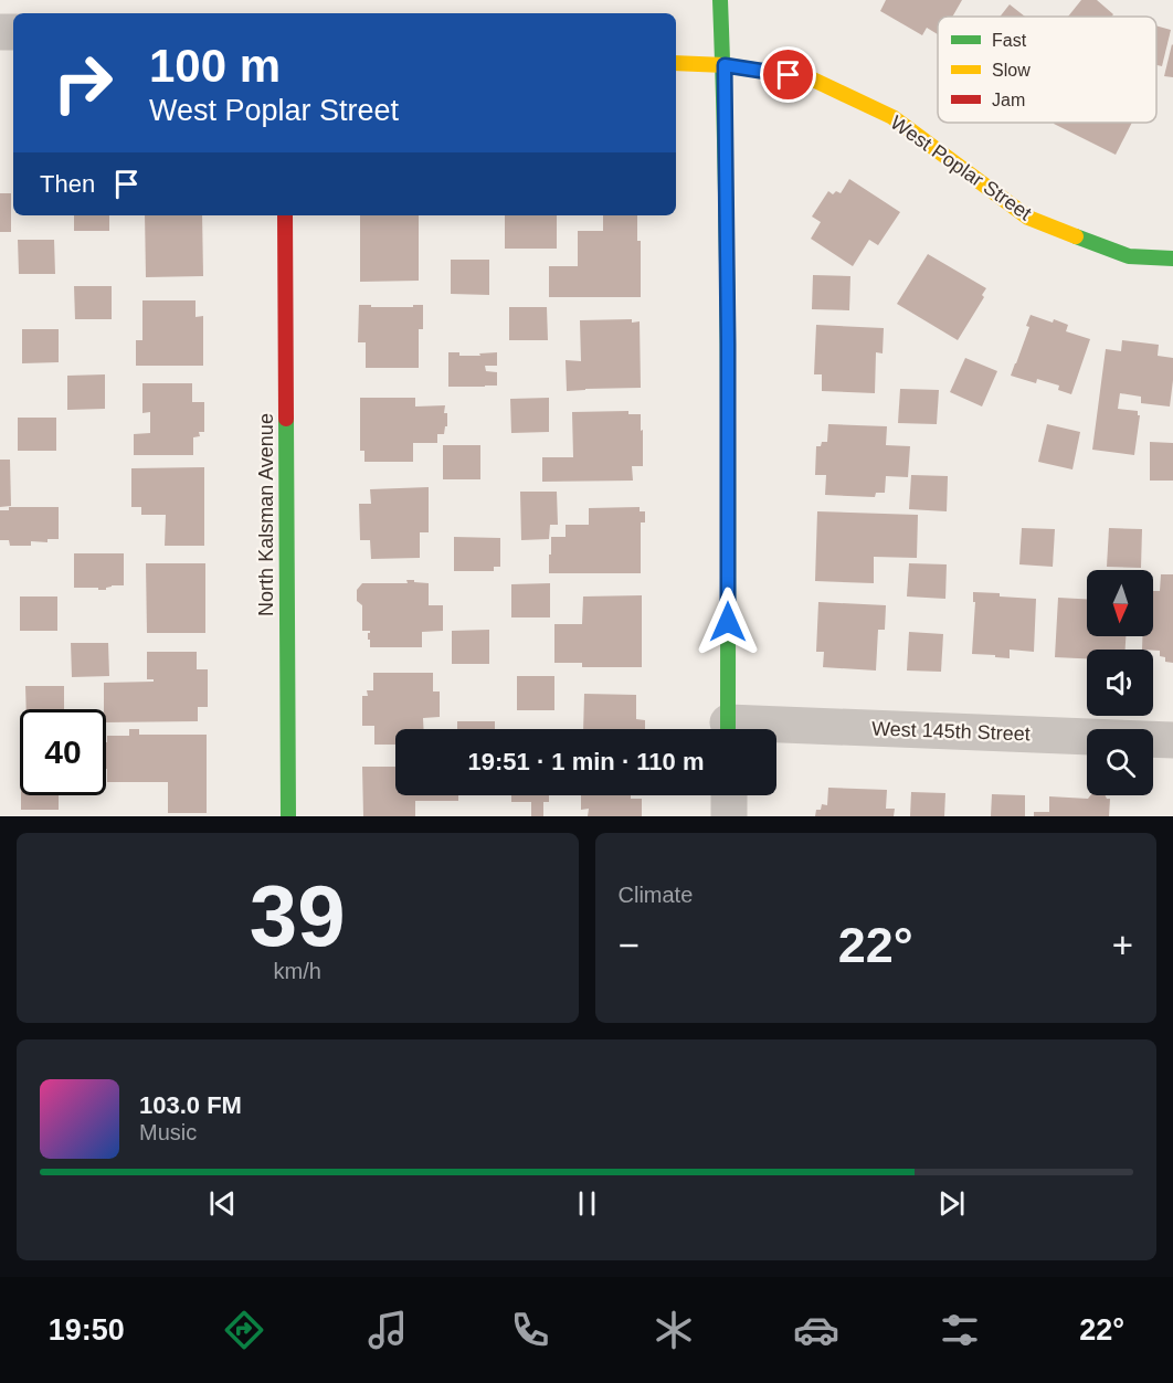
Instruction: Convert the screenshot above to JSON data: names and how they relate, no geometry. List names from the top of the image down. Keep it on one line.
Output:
{"streets":{"street":["West Poplar Street","North Kalsman Avenue","West 145th Street"]},"legend":["Fast","Slow","Jam"],"north":"bottom","page":{"turn":["100 m","West Poplar Street"],"then":"Then","limit":"40","trip":"19:51 · 1 min · 110 m","tile":[["39","km/h"],"Climate"],"heat":["−","22°","+"],"song":["103.0 FM","Music"],"tabs":["19:50","22°"]}}
